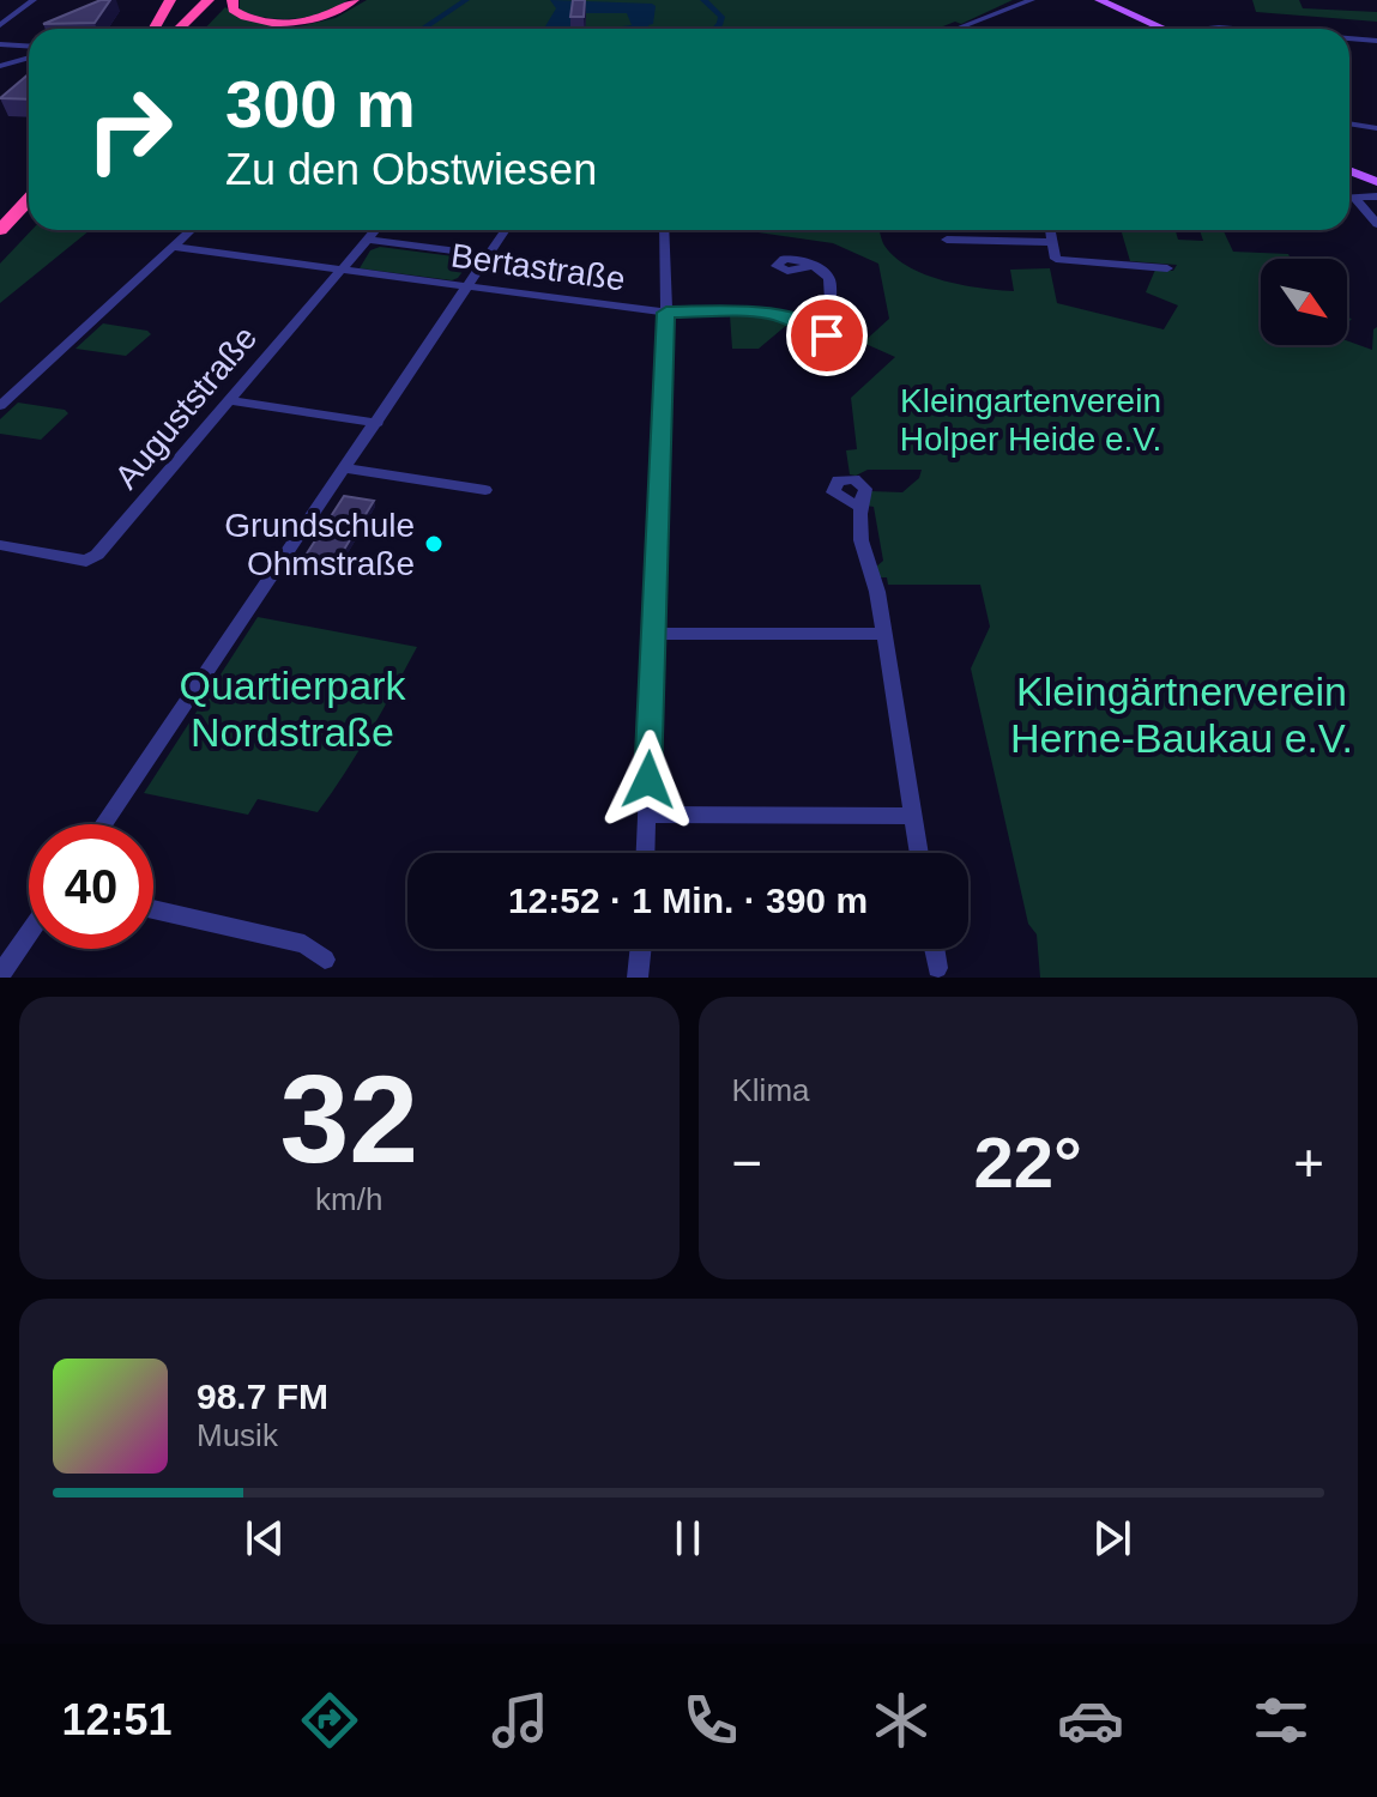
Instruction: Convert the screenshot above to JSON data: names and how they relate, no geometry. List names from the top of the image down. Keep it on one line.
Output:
{"streets":{"street":["Bertastraße","Auguststraße"]},"crossings":[["Bertastraße","Auguststraße"]],"parks":["Kleingartenverein Holper Heide e.V.","Quartierpark Nordstraße","Kleingärtnerverein Herne-Baukau e.V."],"places":["Grundschule Ohmstraße"],"north":"bottom right","page":{"turn":["300 m","Zu den Obstwiesen"],"limit":"40","trip":"12:52 · 1 Min. · 390 m","tile":[["32","km/h"],"Klima"],"heat":["−","22°","+"],"song":["98.7 FM","Musik"],"tabs":"12:51"}}
